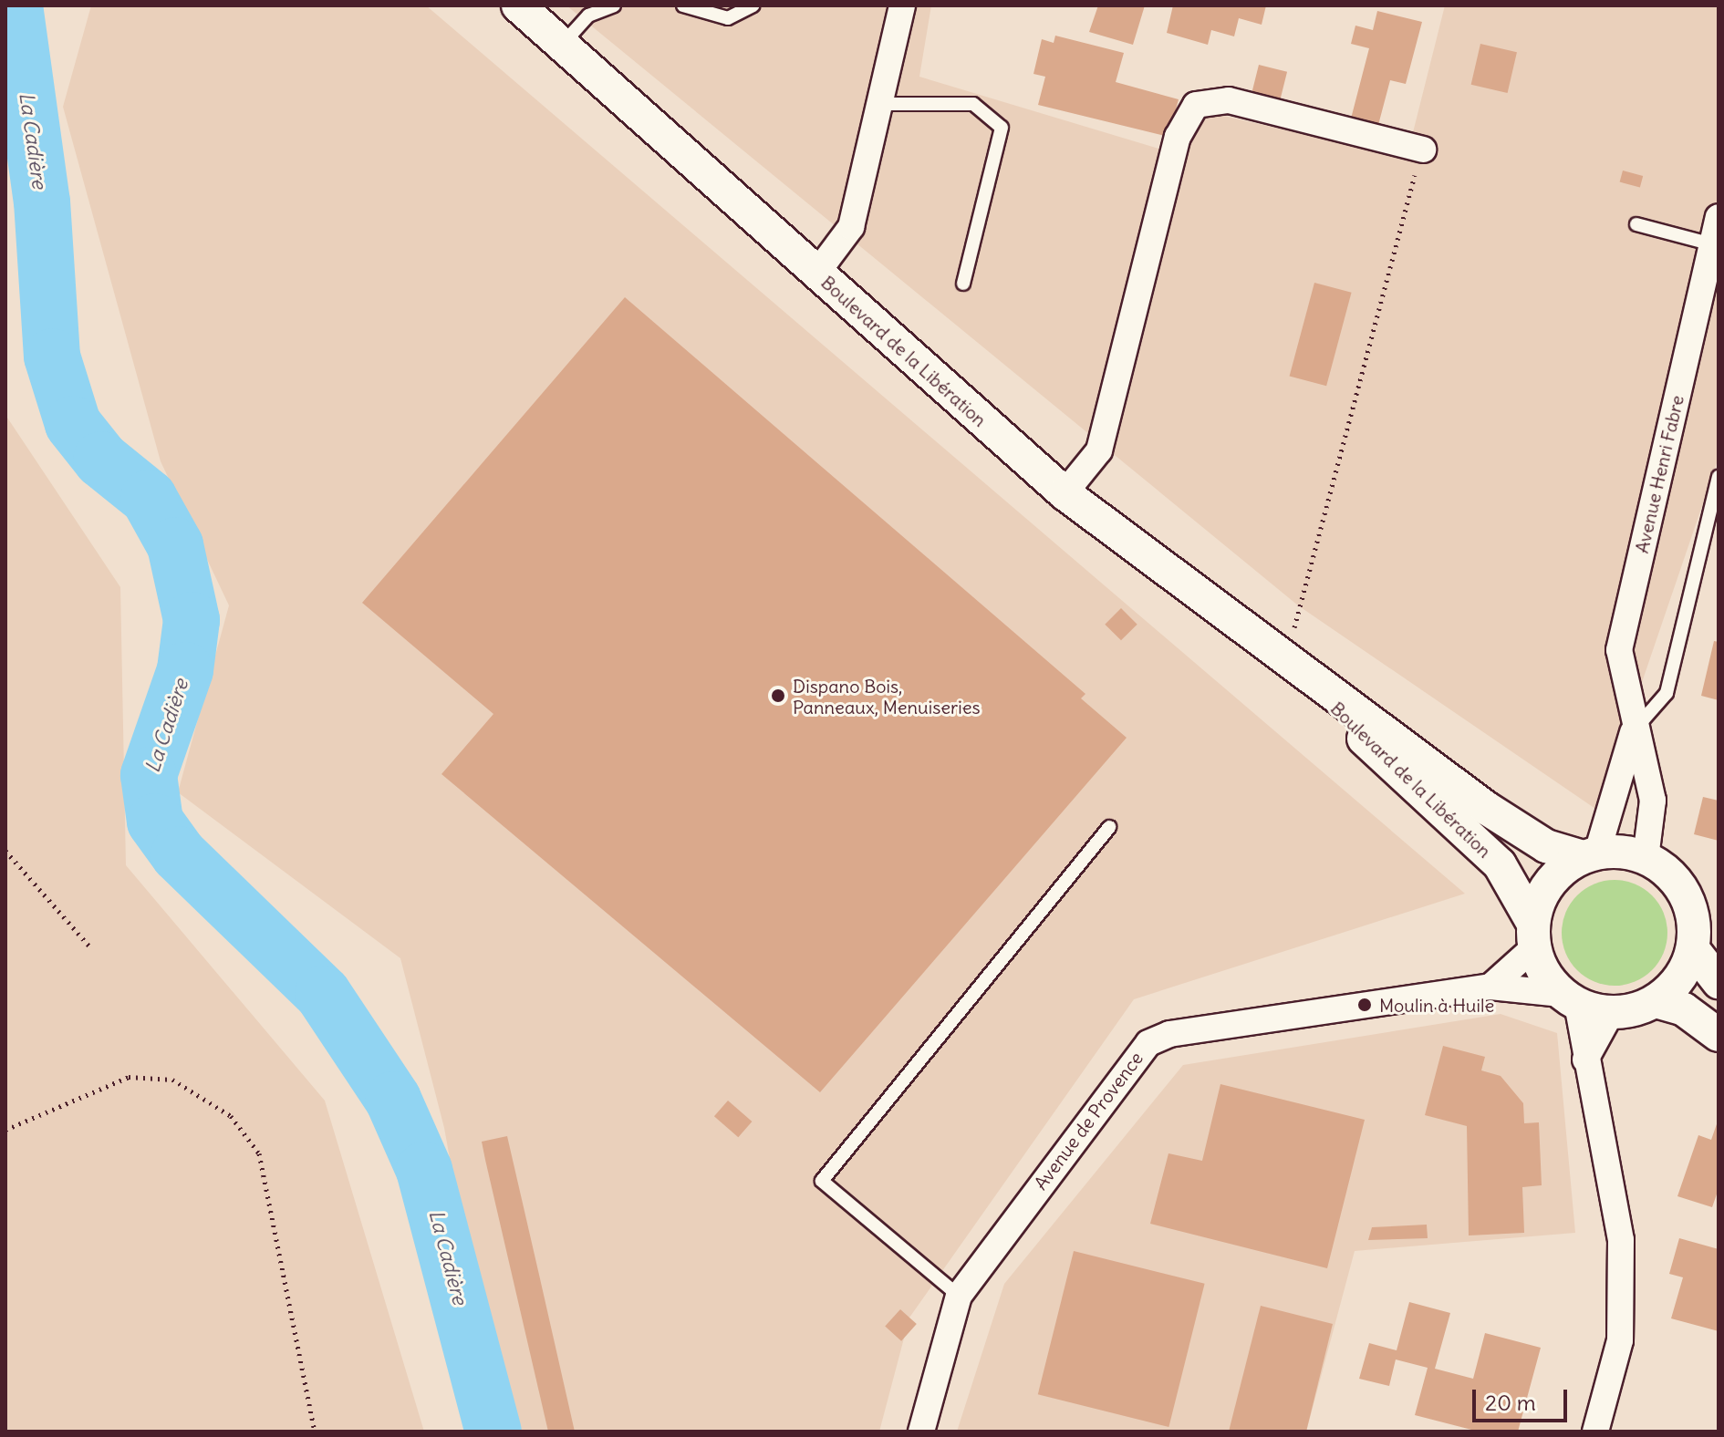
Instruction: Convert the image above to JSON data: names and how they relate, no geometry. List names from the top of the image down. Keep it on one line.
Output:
{"streets":{"street":["Boulevard de la Libération","Avenue Henri Fabre","Avenue de Provence"]},"crossings":[["Boulevard de la Libération","Avenue Henri Fabre"],["Boulevard de la Libération","Avenue de Provence"],["Avenue Henri Fabre","Avenue de Provence"]],"water":["La Cadière"],"places":["Dispano Bois, Panneaux, Menuiseries","Moulin à Huile"],"scale_bar":"20 m"}
